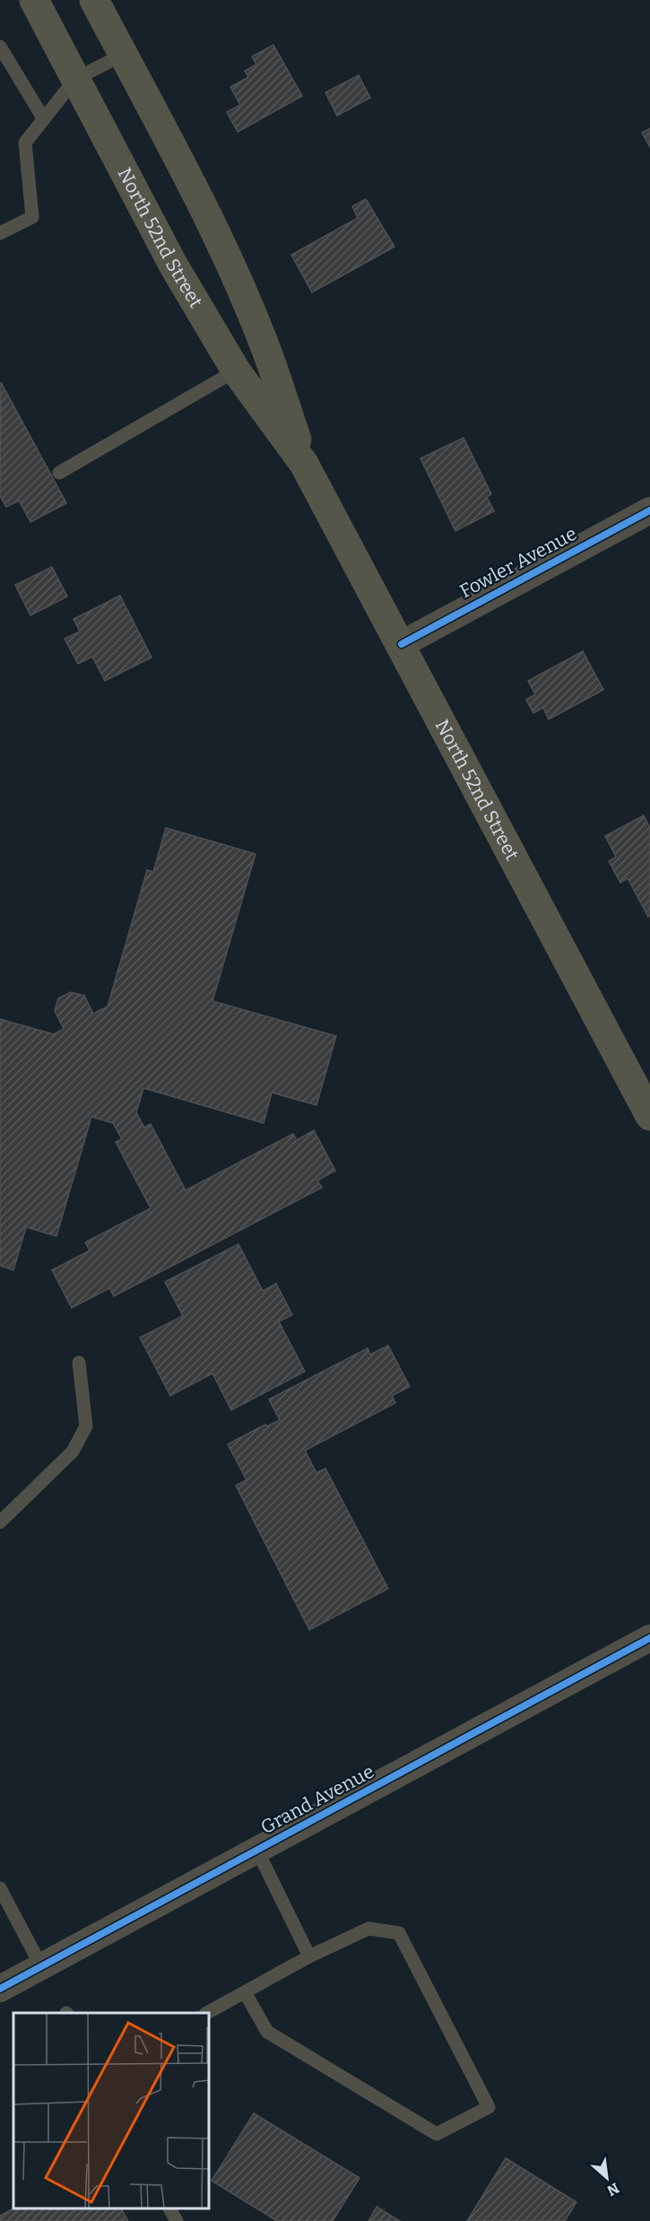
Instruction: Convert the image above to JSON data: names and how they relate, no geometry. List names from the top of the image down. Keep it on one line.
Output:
{"streets":{"main road":["North 52nd Street"],"street":["Fowler Avenue","Grand Avenue"]},"crossings":[["North 52nd Street","Fowler Avenue"]],"north":"bottom right"}
